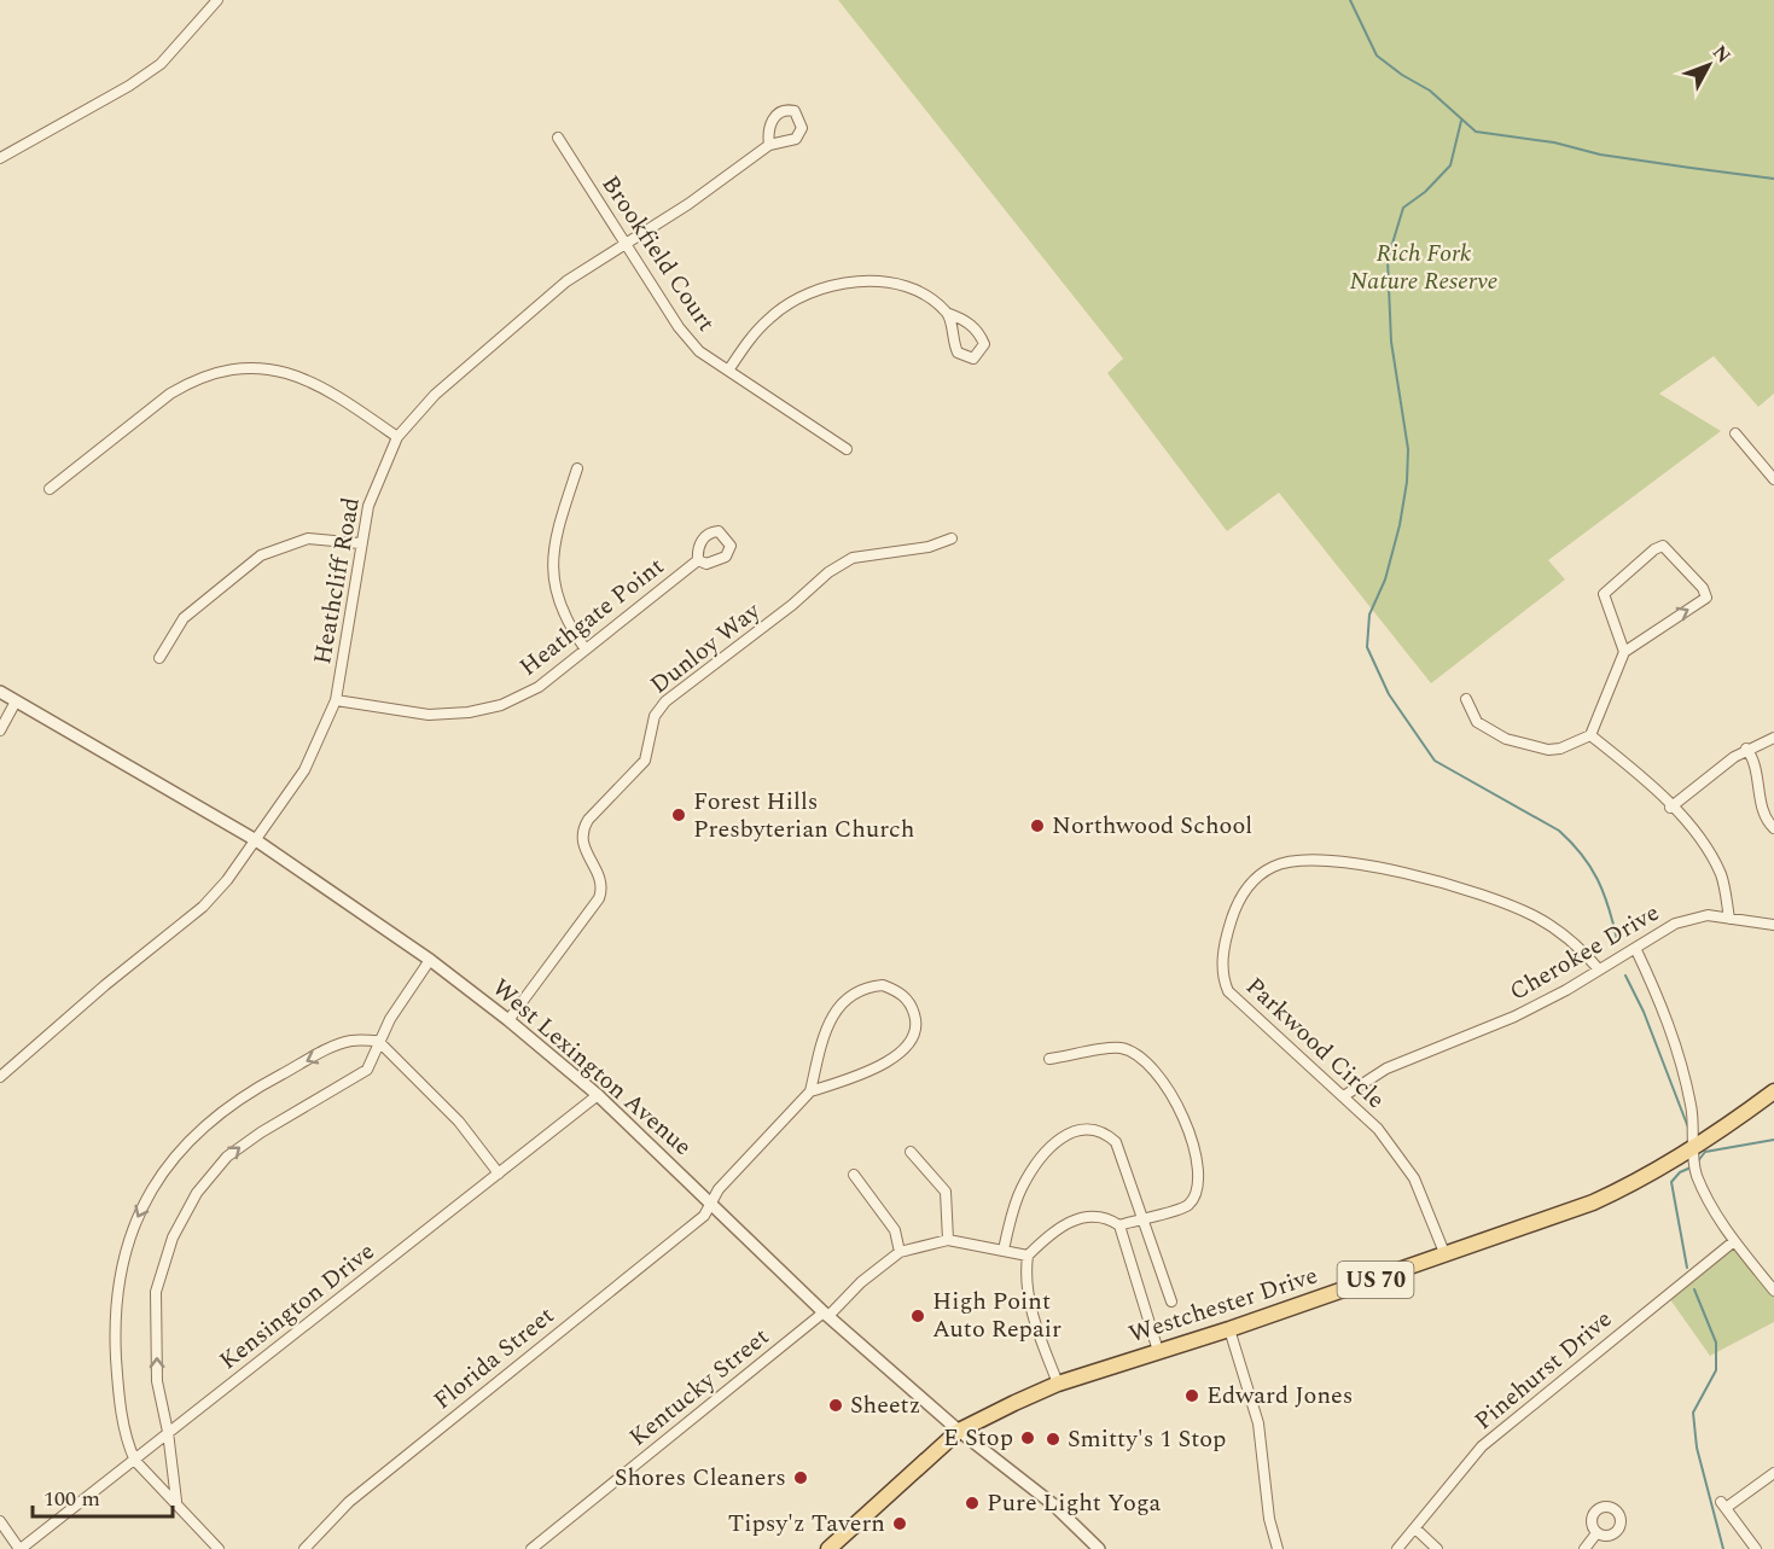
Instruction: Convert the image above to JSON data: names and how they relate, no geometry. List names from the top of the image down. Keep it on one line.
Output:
{"streets":{"main road":["US 70","Westchester Drive"],"street":["Brookfield Court","Heathcliff Road","Heathgate Point","Dunloy Way","Cherokee Drive","Parkwood Circle","West Lexington Avenue","Kensington Drive","Florida Street","Pinehurst Drive","Kentucky Street"]},"crossings":[["Brookfield Court","Heathcliff Road"],["Heathcliff Road","Heathgate Point"],["Heathcliff Road","West Lexington Avenue"],["Dunloy Way","West Lexington Avenue"],["Cherokee Drive","Parkwood Circle"],["Parkwood Circle","Westchester Drive"],["West Lexington Avenue","Westchester Drive"],["West Lexington Avenue","Kensington Drive"],["West Lexington Avenue","Florida Street"],["West Lexington Avenue","Kentucky Street"]],"parks":["Rich Fork Nature Reserve"],"places":["Forest Hills Presbyterian Church","Northwood School","High Point Auto Repair","Edward Jones","Sheetz","E Stop","Smitty's 1 Stop","Shores Cleaners","Pure Light Yoga","Tipsy'z Tavern"],"scale_bar":"100 m","north":"top right"}
